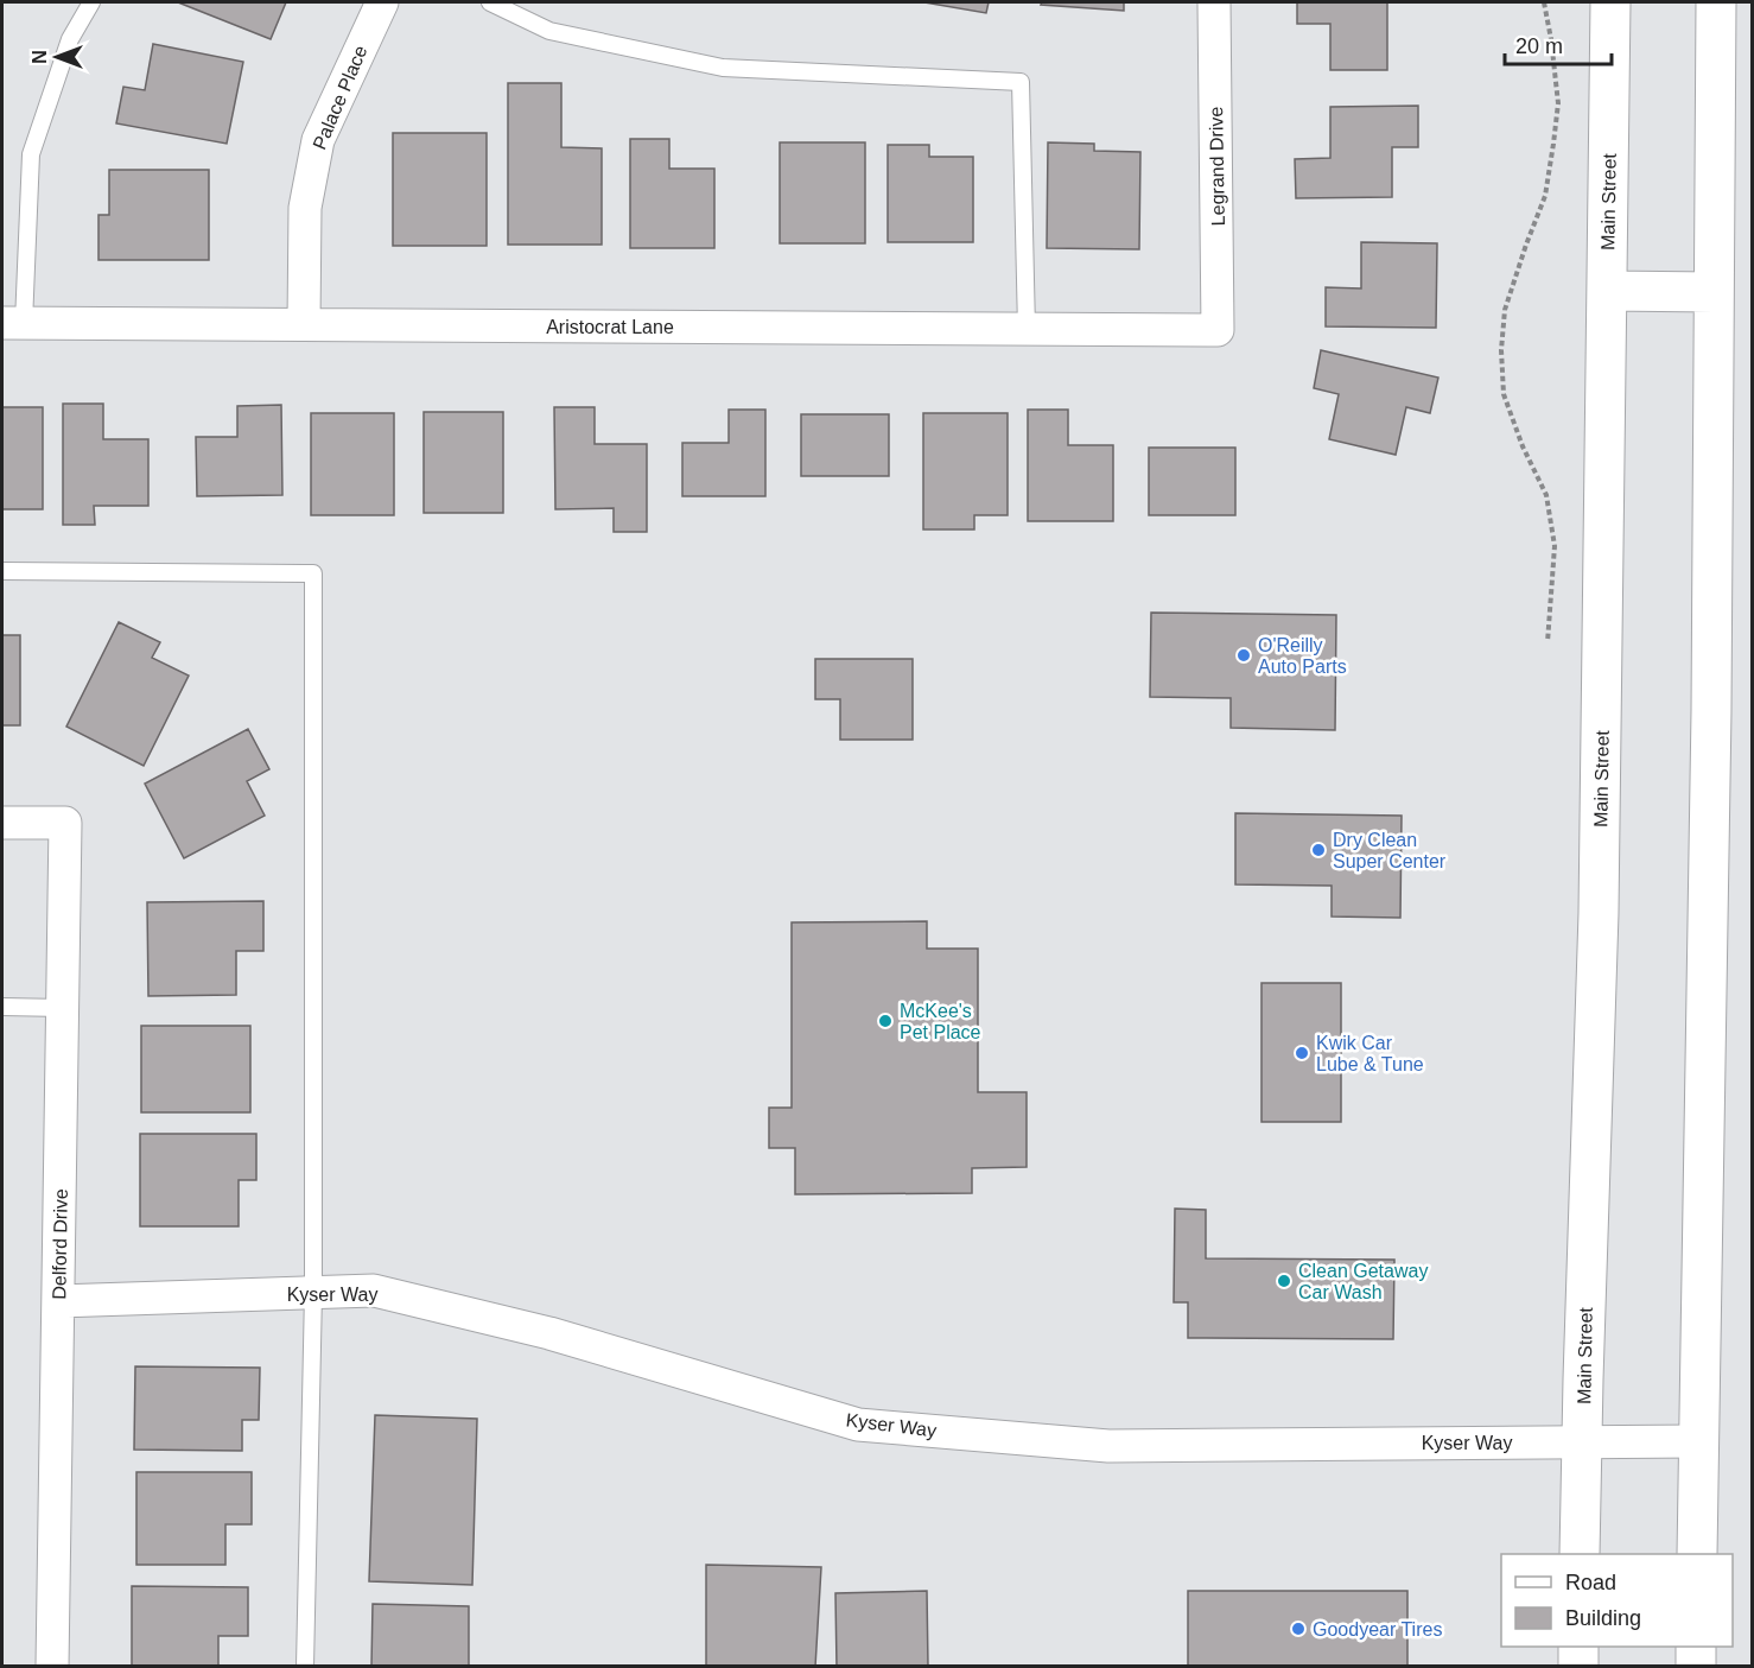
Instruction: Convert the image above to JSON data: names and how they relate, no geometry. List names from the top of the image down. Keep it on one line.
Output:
{"streets":{"main road":["Main Street"],"street":["Palace Place","Legrand Drive","Aristocrat Lane","Delford Drive","Kyser Way"]},"crossings":[["Palace Place","Aristocrat Lane"],["Legrand Drive","Aristocrat Lane"],["Main Street","Kyser Way"],["Delford Drive","Kyser Way"]],"places":["O'Reilly Auto Parts","Dry Clean Super Center","McKee's Pet Place","Kwik Car Lube & Tune","Clean Getaway Car Wash","Goodyear Tires"],"legend":["Road","Building"],"scale_bar":"20 m","north":"left"}
